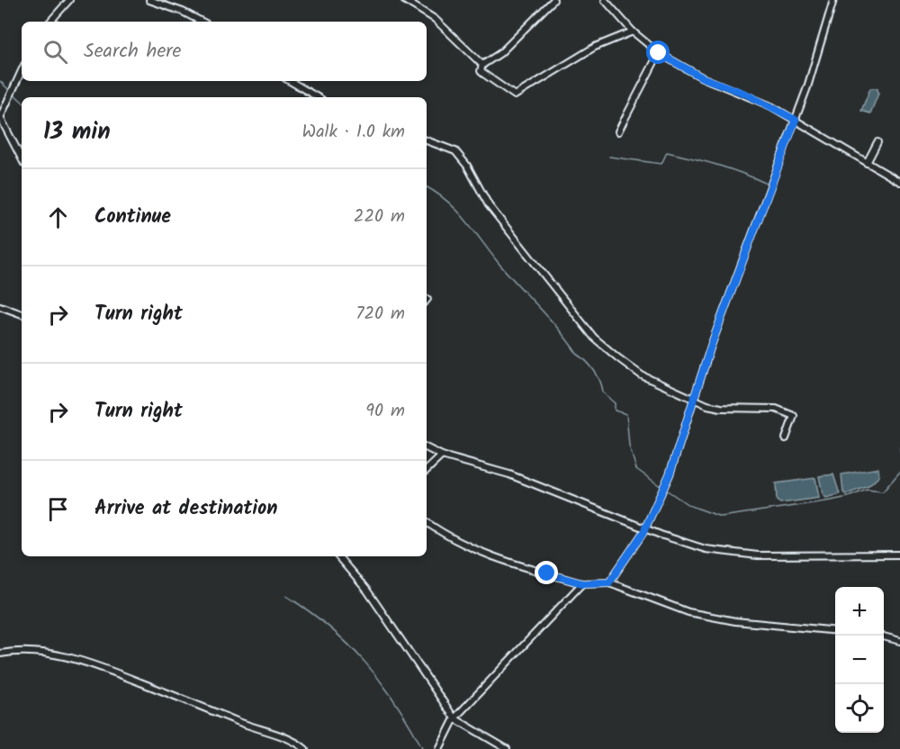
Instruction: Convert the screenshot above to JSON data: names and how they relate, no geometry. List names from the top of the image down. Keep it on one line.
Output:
{"page":{"search":"Search here","heading":["13 min","Walk · 1.0 km"],"list":[["Continue","220 m"],["Turn right","720 m"],["Turn right","90 m"],"Arrive at destination"],"map_buttons":["+","−"]}}
